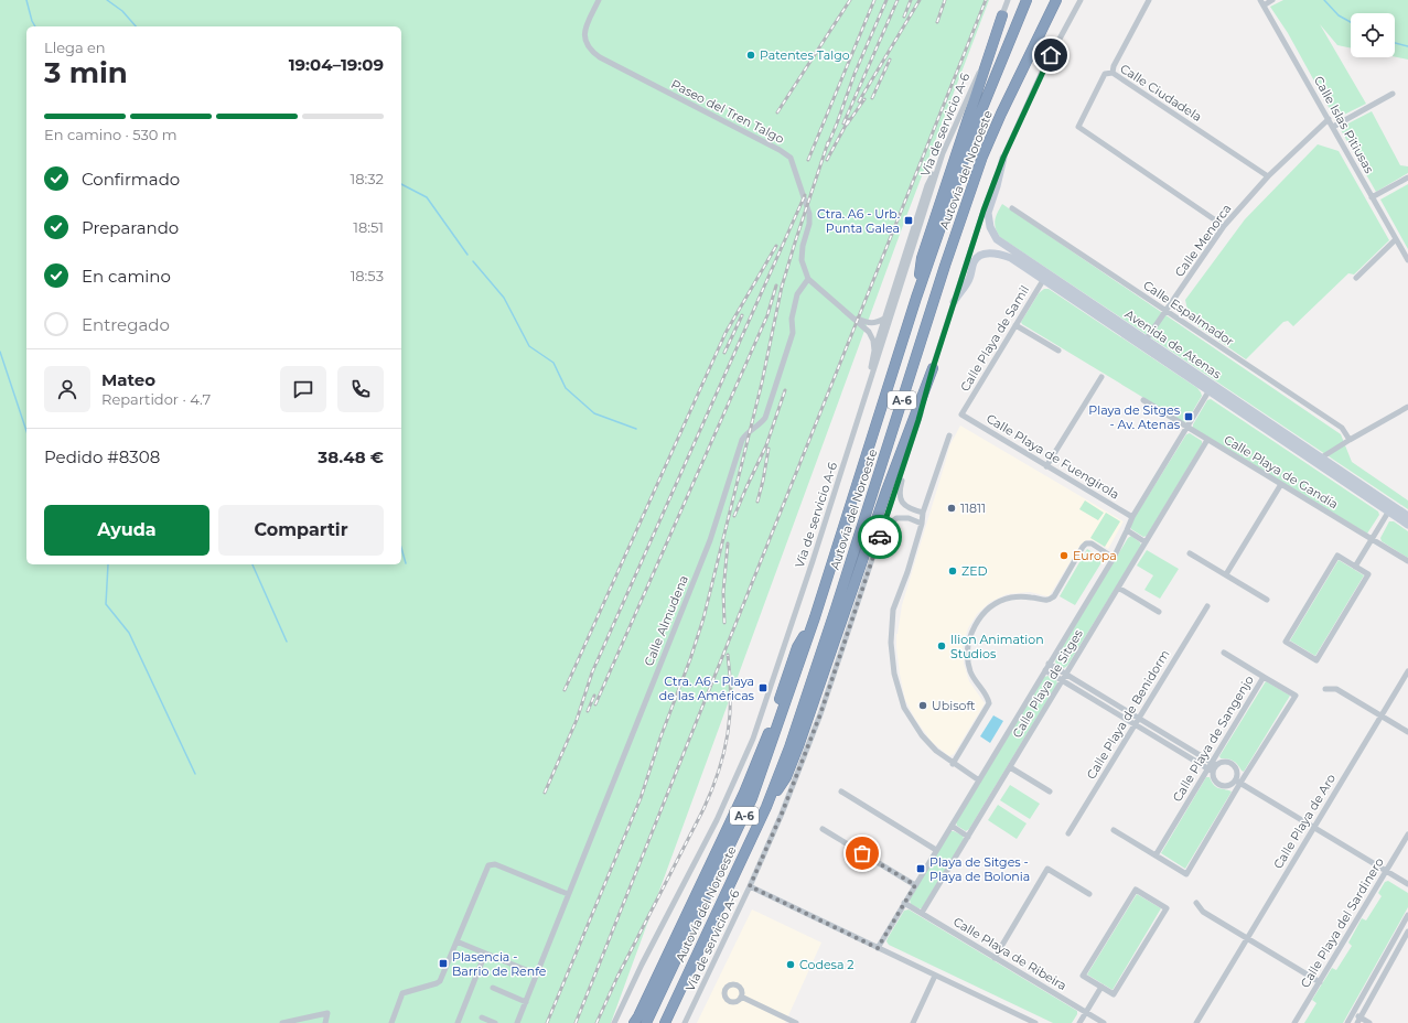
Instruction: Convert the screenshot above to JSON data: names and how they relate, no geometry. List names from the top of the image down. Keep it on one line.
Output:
{"streets":{"highway":["Autovía del Noroeste","A-6"],"main road":["Avenida de Atenas"],"street":["Calle Ciudadela","Paseo del Tren Talgo","Vía de servicio A-6","Calle Islas Pitiusas","Calle Menorca","Calle Espalmador","Calle Playa de Samil","Calle Playa de Fuengirola","Calle Playa de Gandía","Calle Almudena","Calle Playa de Sitges","Calle Playa de Benidorm","Calle Playa de Sangenjo","Calle Playa de Aro","Calle Playa del Sardinero","Calle Playa de Ribeira"]},"crossings":[["Calle Ciudadela","Calle Menorca"],["Paseo del Tren Talgo","Calle Almudena"],["Vía de servicio A-6","Avenida de Atenas"],["Calle Islas Pitiusas","Calle Menorca"],["Calle Menorca","Calle Espalmador"],["Calle Menorca","Avenida de Atenas"],["Calle Playa de Samil","Avenida de Atenas"],["Calle Playa de Samil","Calle Playa de Fuengirola"],["Avenida de Atenas","Calle Playa de Sitges"],["Calle Playa de Fuengirola","Calle Playa de Sitges"],["Calle Playa de Gandía","Calle Playa de Sitges"],["Calle Playa de Sitges","Calle Playa de Ribeira"]],"places":{"other":["Patentes Talgo","11811","Europa","ZED","Ilion Animation Studios","Ubisoft","Codesa 2"],"transit":["Ctra. A6 - Urb. Punta Galea","Playa de Sitges - Av. Atenas","Ctra. A6 - Playa de las Américas","Playa de Sitges - Playa de Bolonia","Plasencia - Barrio de Renfe"]},"page":{"heading":["3 min","Llega en","19:04–19:09"],"panel":["Mateo","Repartidor · 4.7","Pedido #8308","38.48 €"],"bar":"En camino · 530 m","list":[["Confirmado","18:32"],["Preparando","18:51"],["En camino","18:53"],"Entregado"],"buttons":["Ayuda","Compartir"]}}
